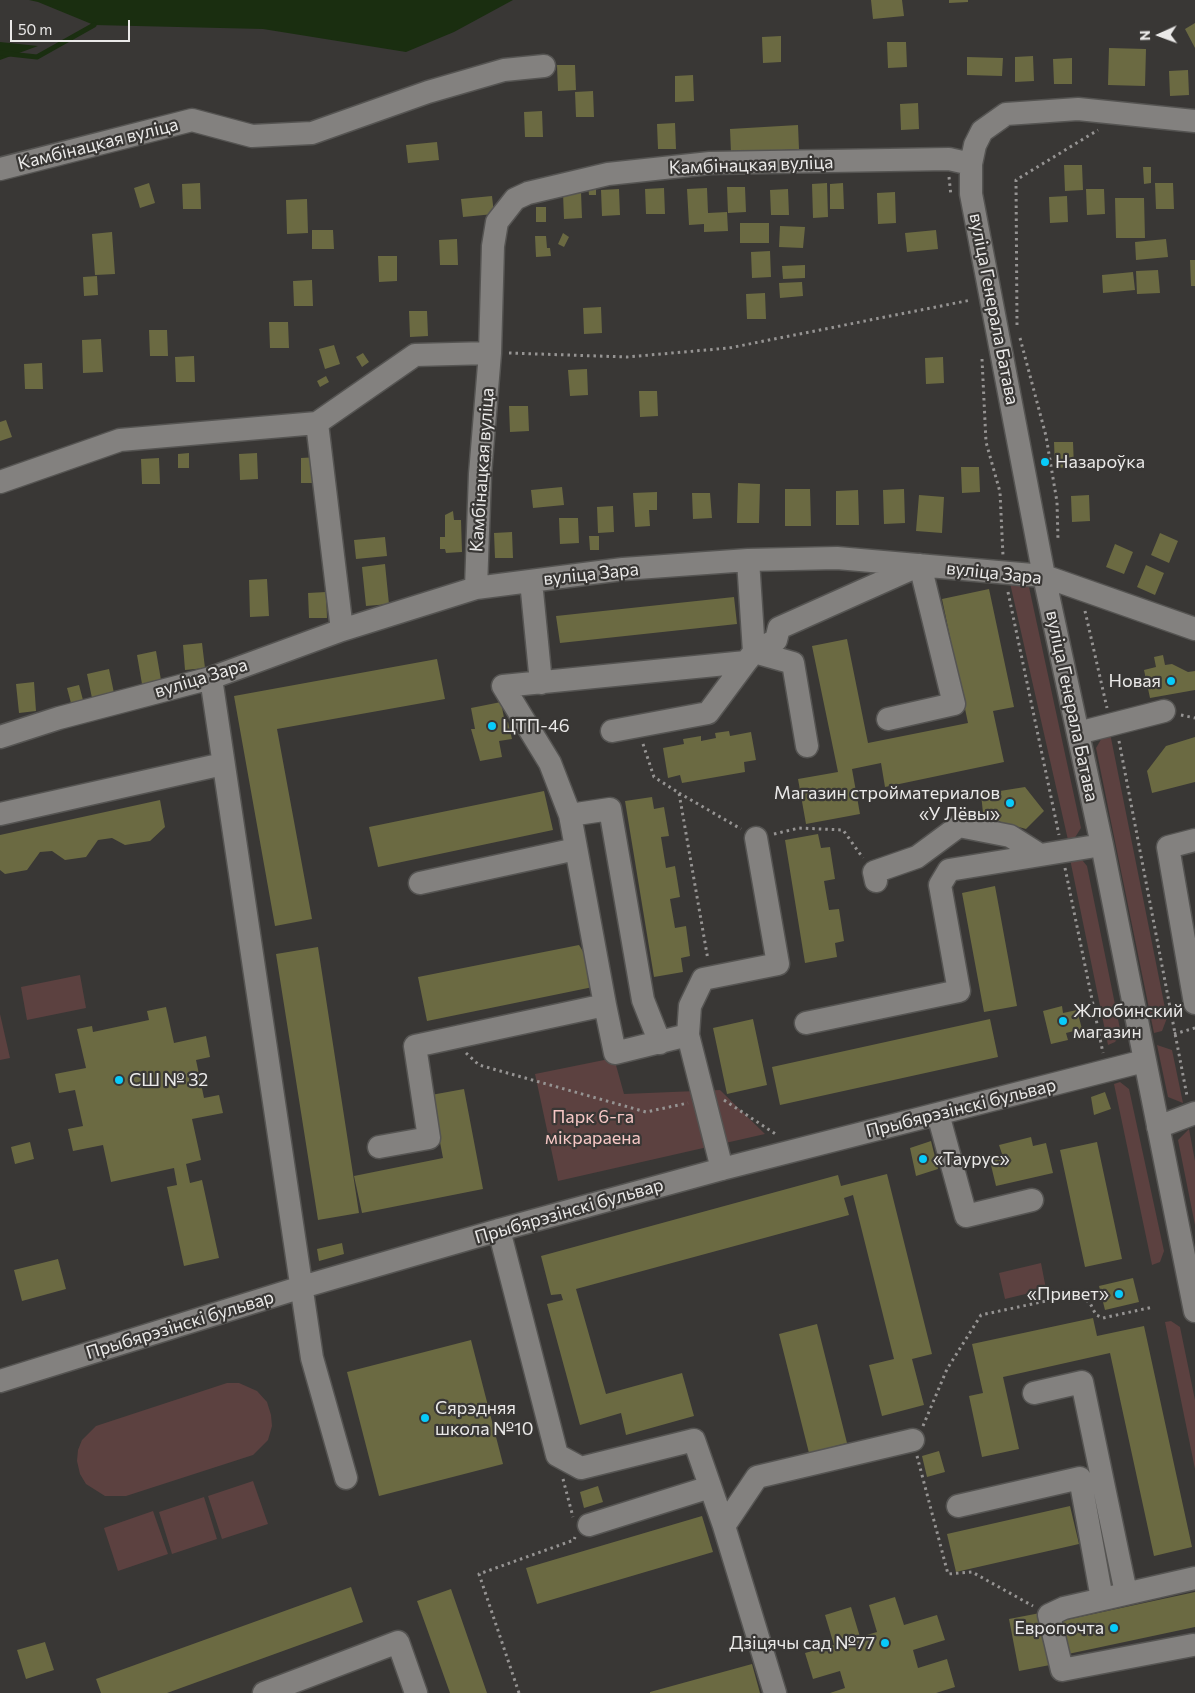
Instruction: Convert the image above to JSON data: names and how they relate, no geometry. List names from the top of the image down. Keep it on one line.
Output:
{"streets":{"street":["Камбінацкая вуліца","вуліца Генерала Батава","вуліца Зара","Прыбярэзінскі бульвар"]},"crossings":[["Камбінацкая вуліца","вуліца Генерала Батава"],["Камбінацкая вуліца","вуліца Зара"],["вуліца Генерала Батава","вуліца Зара"],["вуліца Генерала Батава","Прыбярэзінскі бульвар"]],"parks":["Парк 6-га мікрараена"],"places":["Назароўка","Новая","ЦТП-46","Магазин стройматериалов «У Лёвы»","Жлобинский магазин","СШ № 32","«Таурус»","«Привет»","Сярэдняя школа №10","Европочта","Дзіцячы сад №77"],"scale_bar":"50 m","north":"left"}
